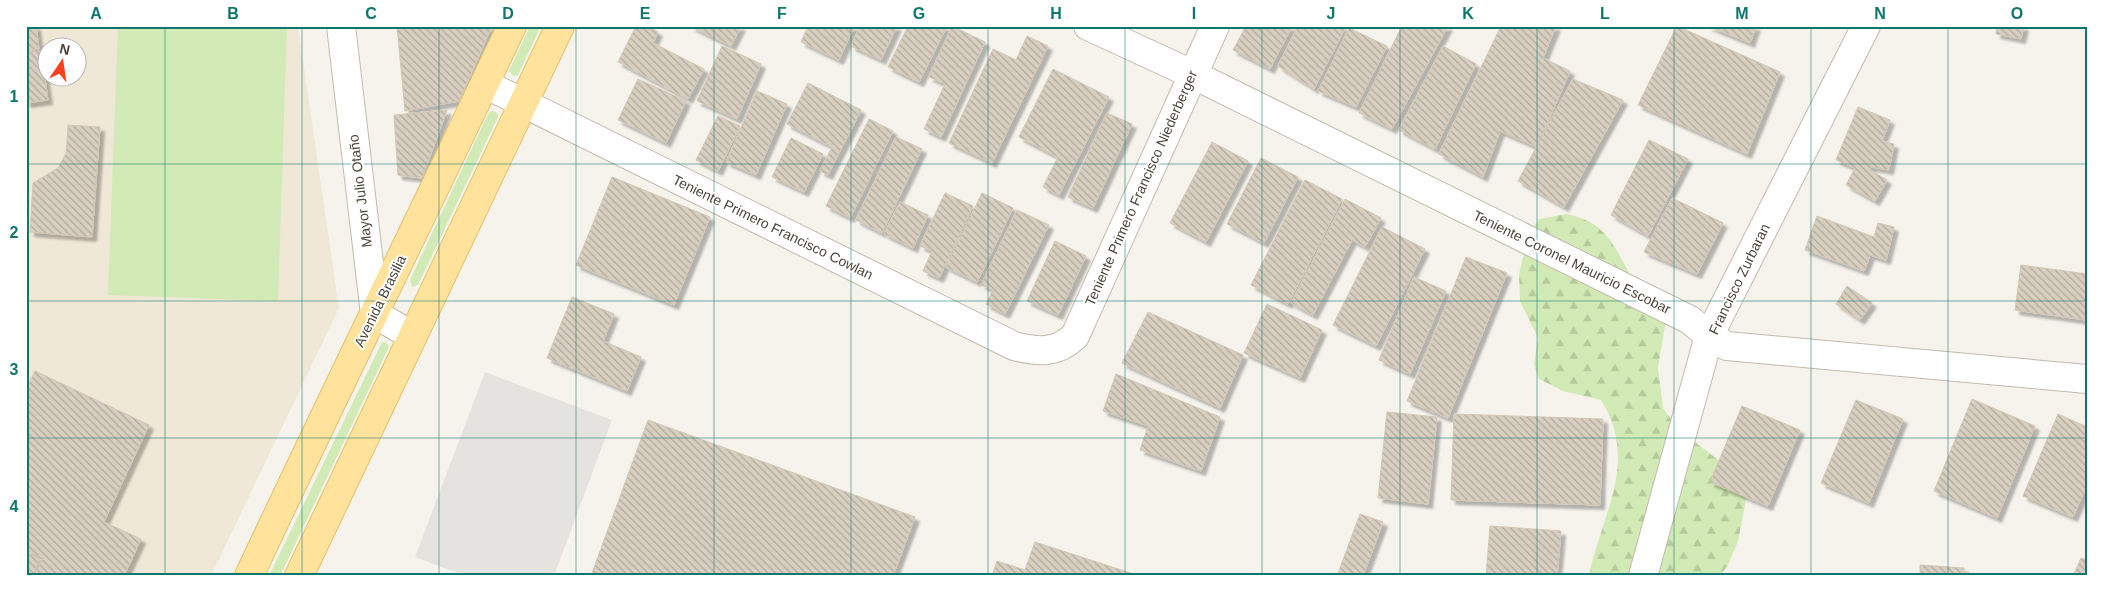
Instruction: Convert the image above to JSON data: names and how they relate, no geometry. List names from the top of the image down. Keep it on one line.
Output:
{"streets":{"main road":["Avenida Brasilia"],"street":["Teniente Primero Francisco Niederberger","Mayor Julio Otaño","Teniente Primero Francisco Cowlan","Teniente Coronel Mauricio Escobar","Francisco Zurbaran"]},"crossings":[["Teniente Primero Francisco Niederberger","Teniente Primero Francisco Cowlan"],["Teniente Primero Francisco Niederberger","Teniente Coronel Mauricio Escobar"],["Mayor Julio Otaño","Avenida Brasilia"],["Teniente Primero Francisco Cowlan","Avenida Brasilia"],["Teniente Coronel Mauricio Escobar","Francisco Zurbaran"]],"north":"top","grid":{"columns":["A","B","C","D","E","F","G","H","I","J","K","L","M","N","O"],"rows":["1","2","3","4"]}}
